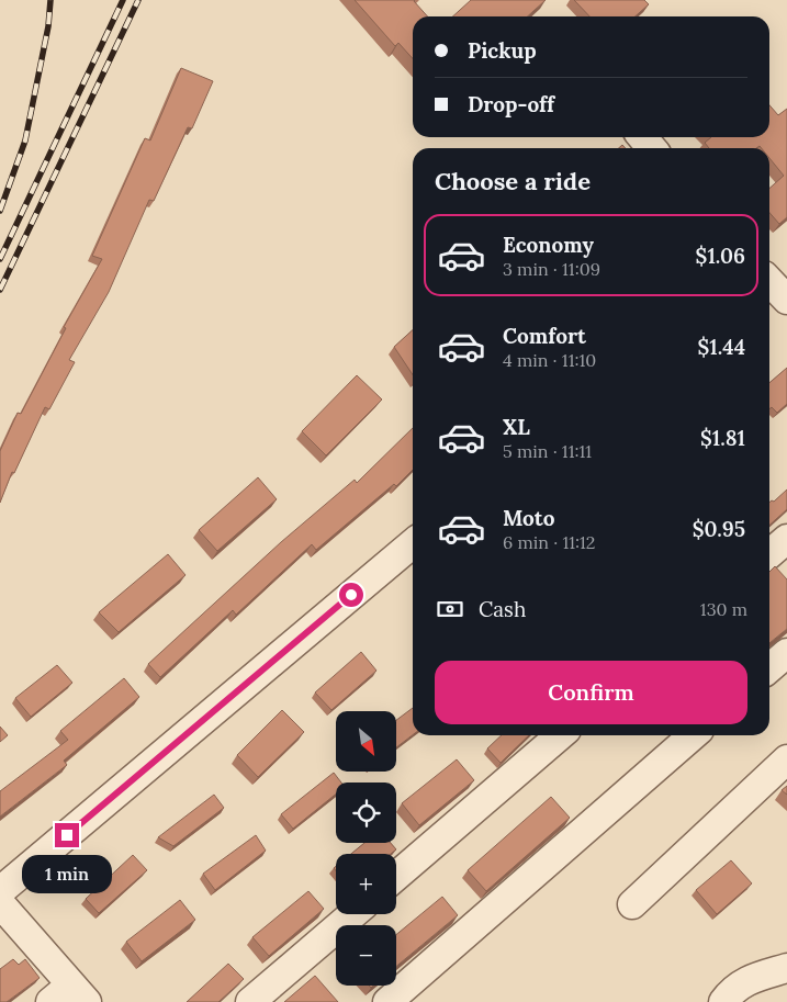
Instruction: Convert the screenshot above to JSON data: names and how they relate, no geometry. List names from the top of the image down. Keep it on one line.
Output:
{"north":"bottom right","page":{"banner":["Pickup","Drop-off"],"heading":"Choose a ride","list":[{"name":"Economy","note":"3 min · 11:09","value":"$1.06"},{"name":"Comfort","note":"4 min · 11:10","value":"$1.44"},{"name":"XL","note":"5 min · 11:11","value":"$1.81"},{"name":"Moto","note":"6 min · 11:12","value":"$0.95"}],"pay":["Cash","130 m"],"buttons":"Confirm","map_buttons":["+","−"],"bubble":"1 min"}}
